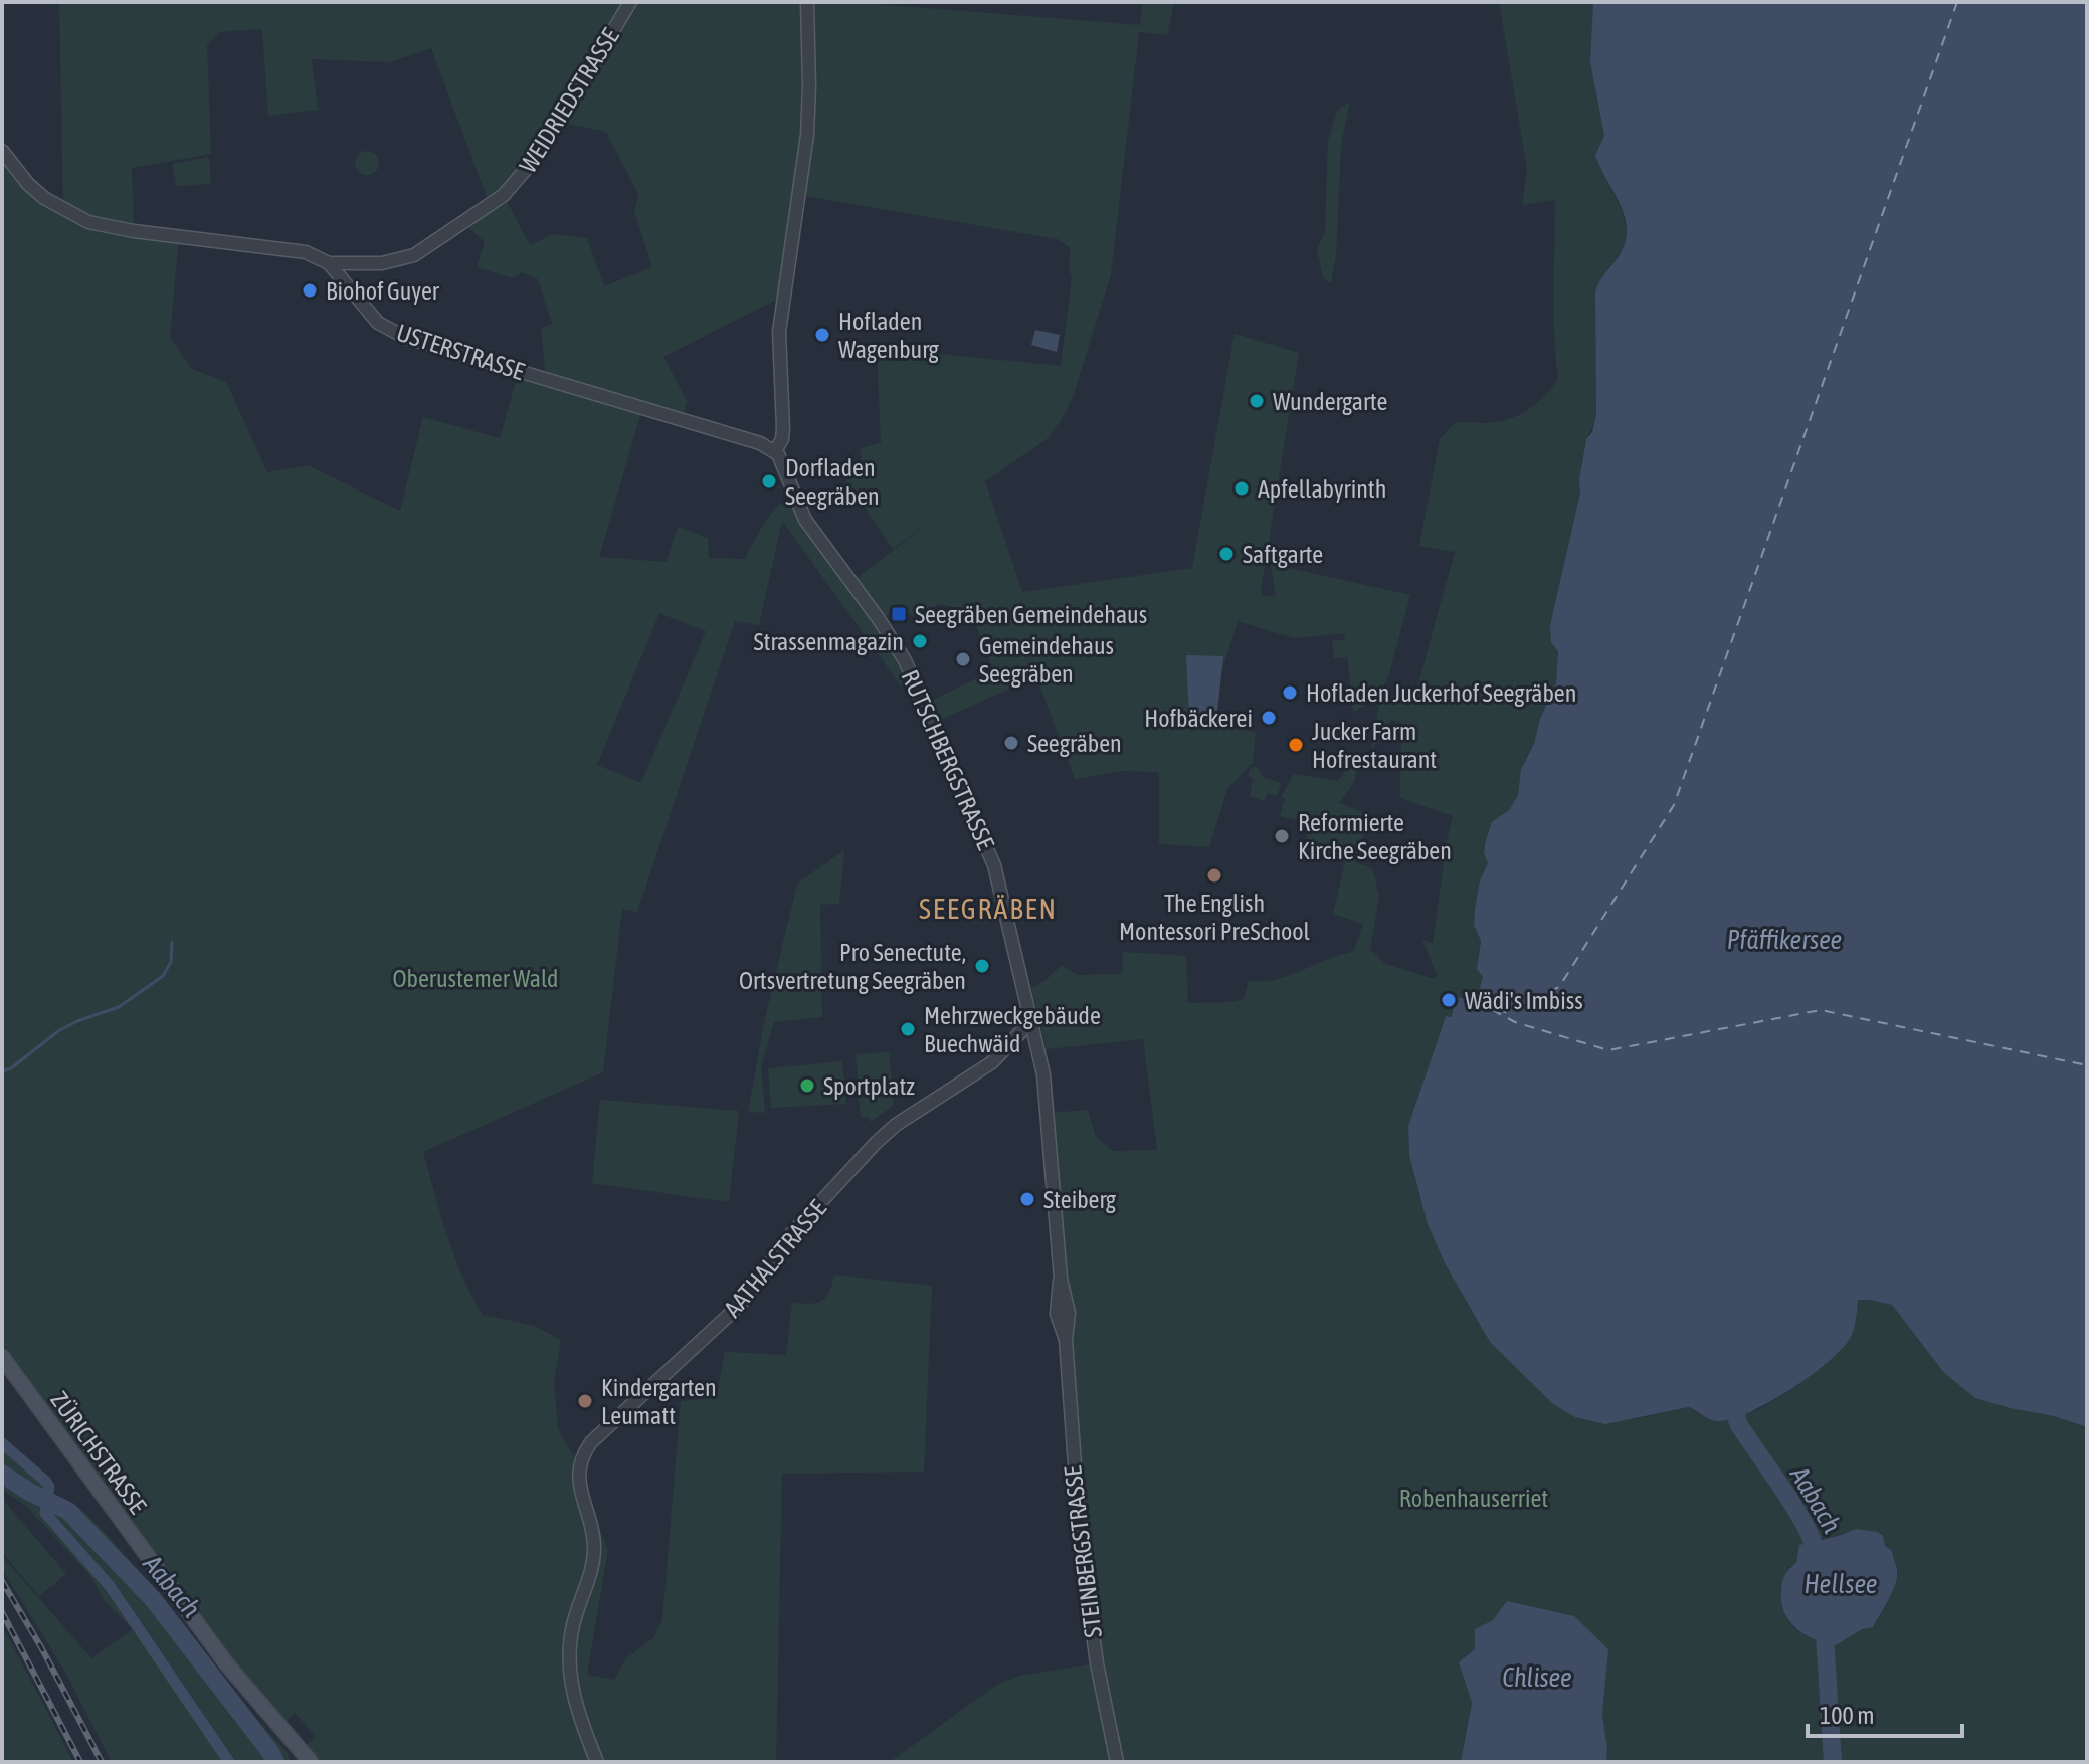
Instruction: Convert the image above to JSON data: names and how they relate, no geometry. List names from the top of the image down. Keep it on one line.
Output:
{"streets":{"main road":["ZÜRICHSTRASSE"],"street":["WEIDRIEDSTRASSE","USTERSTRASSE","RUTSCHBERGSTRASSE","AATHALSTRASSE","STEINBERGSTRASSE"]},"crossings":[["WEIDRIEDSTRASSE","USTERSTRASSE"],["USTERSTRASSE","RUTSCHBERGSTRASSE"],["RUTSCHBERGSTRASSE","AATHALSTRASSE"],["RUTSCHBERGSTRASSE","STEINBERGSTRASSE"],["AATHALSTRASSE","STEINBERGSTRASSE"]],"districts":["SEEGRÄBEN"],"water":["Pfäffikersee","Aabach","Hellsee","Chlisee"],"parks":["Oberustemer Wald","Robenhauserriet"],"places":{"other":["Biohof Guyer","Hofladen Wagenburg","Wundergarte","Dorfladen Seegräben","Apfellabyrinth","Saftgarte","Strassenmagazin","Gemeindehaus Seegräben","Hofladen Juckerhof Seegräben","Hofbäckerei","Seegräben","Jucker Farm Hofrestaurant","Reformierte Kirche Seegräben","The English Montessori PreSchool","Pro Senectute, Ortsvertretung Seegräben","Wädi's Imbiss","Mehrzweckgebäude Buechwäid","Sportplatz","Steiberg","Kindergarten Leumatt"],"transit":["Seegräben Gemeindehaus"]},"scale_bar":"100 m"}
